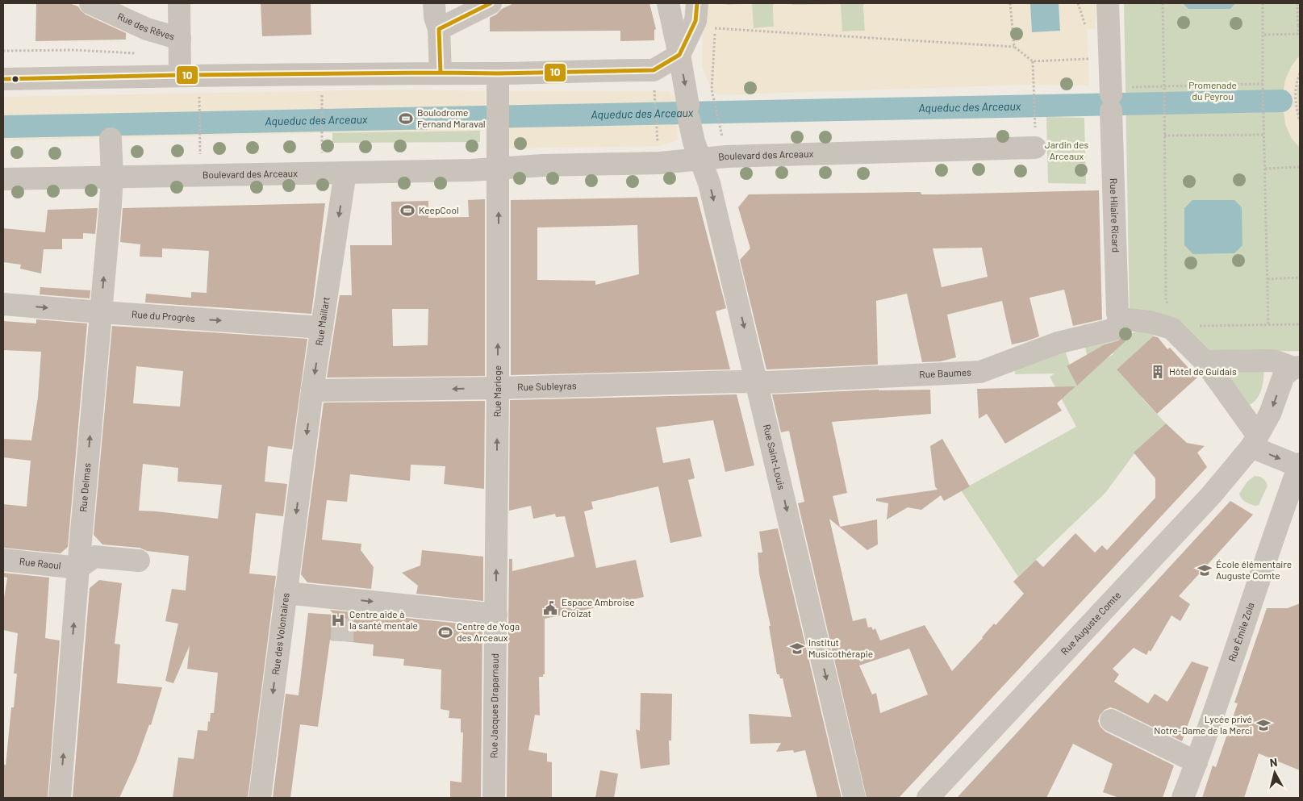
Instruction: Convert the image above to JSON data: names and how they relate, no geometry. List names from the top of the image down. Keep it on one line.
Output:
{"streets":{"street":["Rue des Rêves","Boulevard des Arceaux","Rue Hilaire Ricard","Rue du Progrès","Rue Maillart","Rue Baumes","Rue Subleyras","Rue Marioge","Rue Saint-Louis","Rue Delmas","Rue Raoul","Rue Auguste Comte","Rue Émile Zola","Rue des Volontaires","Rue Jacques Draparnaud"]},"crossings":[["Boulevard des Arceaux","Rue Maillart"],["Boulevard des Arceaux","Rue Marioge"],["Boulevard des Arceaux","Rue Saint-Louis"],["Boulevard des Arceaux","Rue Delmas"],["Rue Hilaire Ricard","Rue Baumes"],["Rue du Progrès","Rue Maillart"],["Rue du Progrès","Rue Delmas"],["Rue Maillart","Rue Subleyras"],["Rue Maillart","Rue des Volontaires"],["Rue Baumes","Rue Subleyras"],["Rue Baumes","Rue Saint-Louis"],["Rue Subleyras","Rue Marioge"],["Rue Subleyras","Rue Saint-Louis"],["Rue Marioge","Rue Jacques Draparnaud"],["Rue Delmas","Rue Raoul"]],"one_way":["Rue du Progrès","Rue Maillart","Rue Subleyras","Rue Marioge","Rue Saint-Louis","Rue Delmas","Rue des Volontaires"],"water":["Aqueduc des Arceaux"],"parks":["Promenade du Peyrou","Jardin des Arceaux"],"places":{"sports":["Boulodrome Fernand Maraval","KeepCool","Centre de Yoga des Arceaux"],"building":["Hôtel de Guidais"],"school or university":["École élémentaire Auguste Comte","Institut Musicothérapie","Lycée privé Notre-Dame de la Merci"],"public building":["Espace Ambroise Croizat"],"hospital":["Centre aide à la santé mentale"]},"lines":["transit line 10"],"north":"top"}
